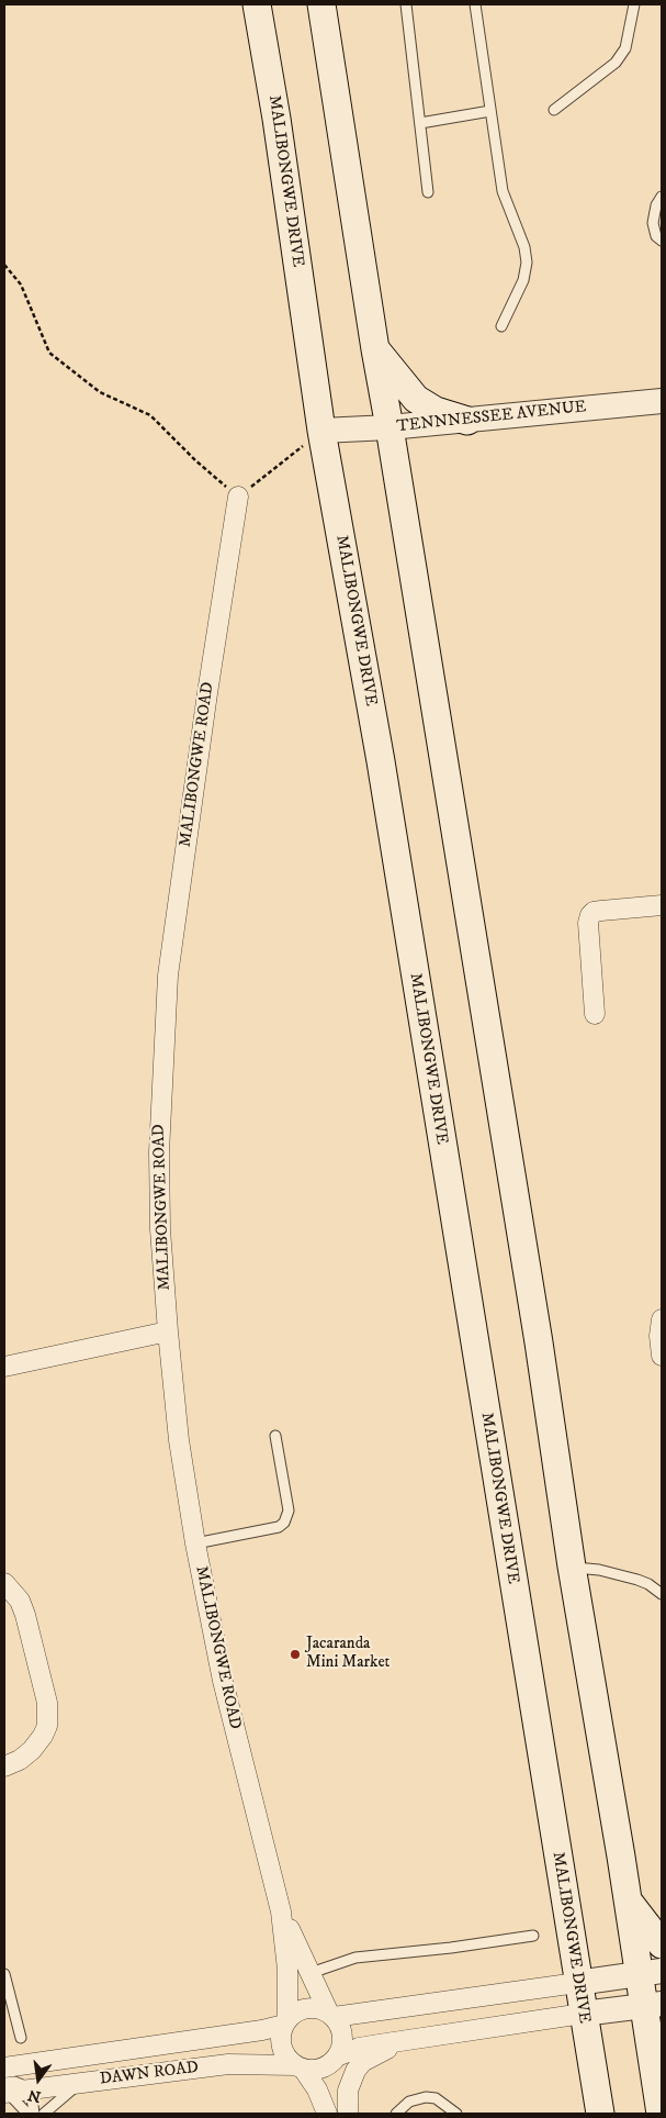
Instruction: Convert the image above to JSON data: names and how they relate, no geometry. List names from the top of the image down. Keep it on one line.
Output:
{"streets":{"main road":["MALIBONGWE DRIVE"],"street":["TENNNESSEE AVENUE","MALIBONGWE ROAD","DAWN ROAD"]},"crossings":[["MALIBONGWE DRIVE","TENNNESSEE AVENUE"],["MALIBONGWE ROAD","DAWN ROAD"]],"places":["Jacaranda Mini Market"],"north":"bottom"}
